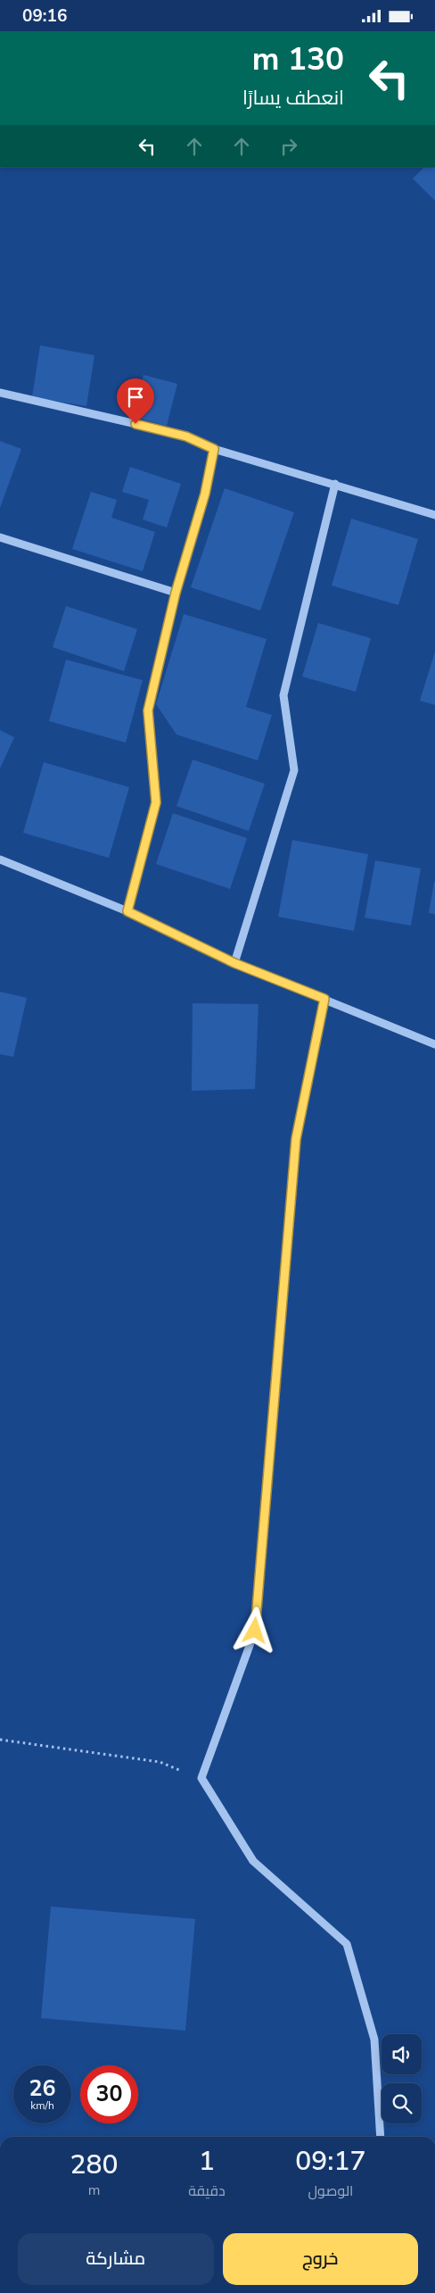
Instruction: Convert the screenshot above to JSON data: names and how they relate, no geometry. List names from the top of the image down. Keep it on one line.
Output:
{"page":{"status":"09:16","turn":["130 m","انعطف يسارًا"],"speed":"26 km/h","limit":"30","eta":["09:17","الوصول","1","دقيقة","280","m"],"buttons":["خروج","مشاركة"]}}
